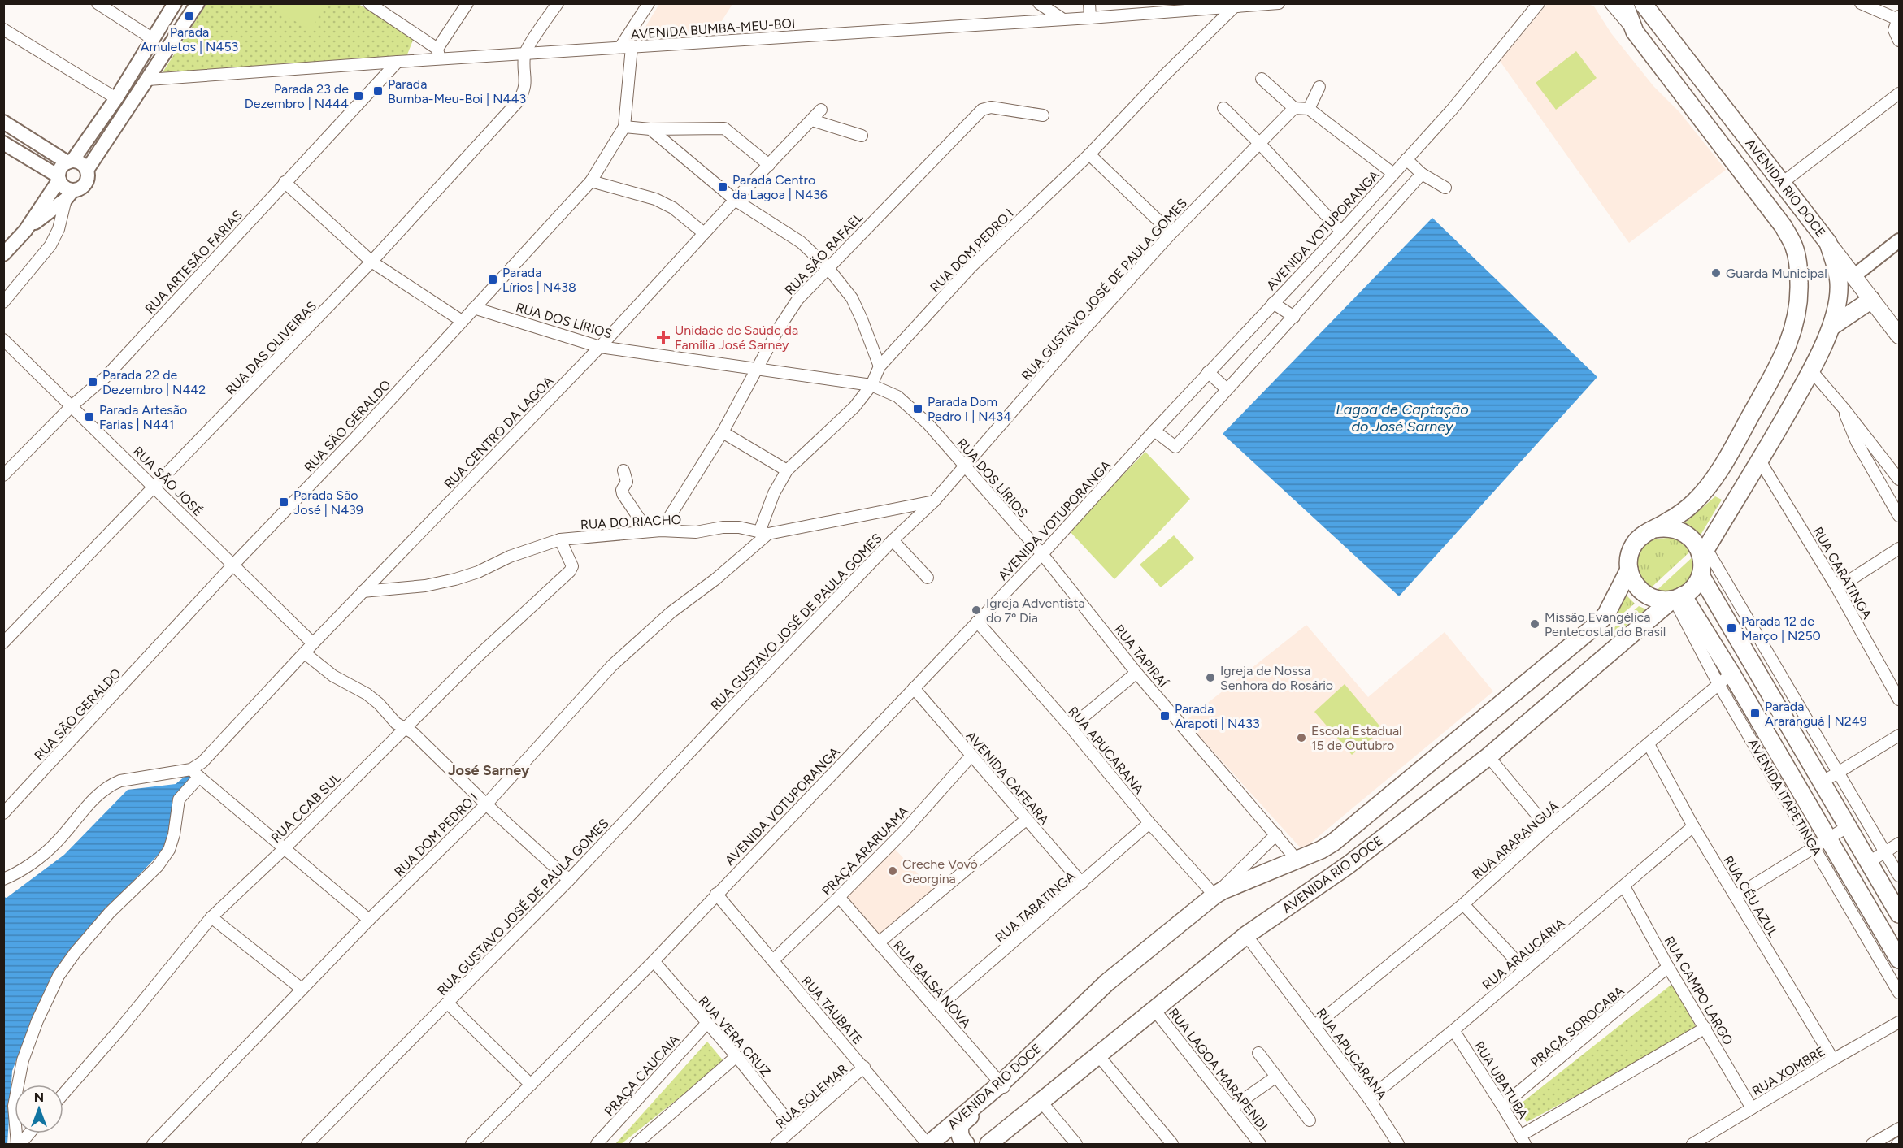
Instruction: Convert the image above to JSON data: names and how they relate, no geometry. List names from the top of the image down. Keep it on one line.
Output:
{"streets":{"main road":["AVENIDA RIO DOCE","AVENIDA ITAPETINGA"],"street":["AVENIDA BUMBA-MEU-BOI","AVENIDA VOTUPORANGA","RUA DOM PEDRO I","RUA SÃO RAFAEL","RUA ARTESÃO FARIAS","RUA GUSTAVO JOSÉ DE PAULA GOMES","RUA DOS LÍRIOS","RUA DAS OLIVEIRAS","RUA SÃO GERALDO","RUA CENTRO DA LAGOA","RUA SÃO JOSÉ","RUA DO RIACHO","RUA CARATINGA","RUA TAPIRAÍ","RUA APUCARANA","AVENIDA CAFEARA","RUA CCAB SUL","RUA ARARANGUÁ","PRAÇA ARARUAMA","RUA CÉU AZUL","RUA TABATINGA","RUA ARAUCÁRIA","RUA BALSA NOVA","RUA CAMPO LARGO","RUA TAUBATE","PRAÇA SOROCABA","RUA VERA CRUZ","RUA LAGOA MARAPENDI","RUA XOMBRE","PRAÇA CAUCAIA","RUA UBATUBA","RUA SOLEMAR"]},"crossings":[["AVENIDA BUMBA-MEU-BOI","RUA DOM PEDRO I"],["AVENIDA BUMBA-MEU-BOI","RUA ARTESÃO FARIAS"],["AVENIDA BUMBA-MEU-BOI","RUA DAS OLIVEIRAS"],["AVENIDA BUMBA-MEU-BOI","RUA SÃO GERALDO"],["AVENIDA RIO DOCE","RUA CARATINGA"],["AVENIDA RIO DOCE","RUA TAPIRAÍ"],["AVENIDA RIO DOCE","RUA APUCARANA"],["AVENIDA RIO DOCE","AVENIDA ITAPETINGA"],["AVENIDA RIO DOCE","RUA BALSA NOVA"],["AVENIDA RIO DOCE","RUA TAUBATE"],["AVENIDA RIO DOCE","RUA LAGOA MARAPENDI"],["AVENIDA VOTUPORANGA","RUA DOS LÍRIOS"],["AVENIDA VOTUPORANGA","RUA TAPIRAÍ"],["AVENIDA VOTUPORANGA","RUA APUCARANA"],["AVENIDA VOTUPORANGA","AVENIDA CAFEARA"],["AVENIDA VOTUPORANGA","RUA TAUBATE"],["AVENIDA VOTUPORANGA","RUA VERA CRUZ"],["RUA DOM PEDRO I","RUA DOS LÍRIOS"],["RUA DOM PEDRO I","RUA DO RIACHO"],["RUA SÃO RAFAEL","RUA DOS LÍRIOS"],["RUA SÃO RAFAEL","RUA DO RIACHO"],["RUA ARTESÃO FARIAS","RUA SÃO JOSÉ"],["RUA GUSTAVO JOSÉ DE PAULA GOMES","RUA DOS LÍRIOS"],["RUA GUSTAVO JOSÉ DE PAULA GOMES","RUA DO RIACHO"],["RUA DOS LÍRIOS","RUA SÃO GERALDO"],["RUA DOS LÍRIOS","RUA CENTRO DA LAGOA"],["RUA DOS LÍRIOS","RUA TAPIRAÍ"],["RUA DAS OLIVEIRAS","RUA SÃO JOSÉ"],["RUA SÃO GERALDO","RUA SÃO JOSÉ"],["RUA CENTRO DA LAGOA","RUA SÃO JOSÉ"],["RUA CENTRO DA LAGOA","RUA DO RIACHO"],["RUA DO RIACHO","RUA CCAB SUL"],["RUA APUCARANA","RUA ARARANGUÁ"],["RUA APUCARANA","RUA TABATINGA"],["RUA APUCARANA","RUA ARAUCÁRIA"],["AVENIDA CAFEARA","PRAÇA ARARUAMA"],["AVENIDA CAFEARA","RUA TABATINGA"],["AVENIDA ITAPETINGA","RUA ARARANGUÁ"],["RUA ARARANGUÁ","RUA CÉU AZUL"],["PRAÇA ARARUAMA","RUA BALSA NOVA"],["PRAÇA ARARUAMA","RUA TAUBATE"],["RUA CÉU AZUL","RUA ARAUCÁRIA"],["RUA CÉU AZUL","RUA XOMBRE"],["RUA TABATINGA","RUA BALSA NOVA"],["RUA ARAUCÁRIA","RUA CAMPO LARGO"],["RUA ARAUCÁRIA","RUA UBATUBA"],["RUA CAMPO LARGO","PRAÇA SOROCABA"],["RUA CAMPO LARGO","RUA XOMBRE"],["RUA TAUBATE","RUA SOLEMAR"],["PRAÇA SOROCABA","RUA UBATUBA"],["RUA VERA CRUZ","PRAÇA CAUCAIA"],["RUA VERA CRUZ","RUA SOLEMAR"]],"districts":["José Sarney"],"water":["Lagoa de Captação do José Sarney"],"places":{"transit":["Parada Amuletos | N453","Parada Bumba-Meu-Boi | N443","Parada 23 de Dezembro | N444","Parada Centro da Lagoa | N436","Parada Lírios | N438","Parada 22 de Dezembro | N442","Parada Dom Pedro I | N434","Parada Artesão Farias | N441","Parada São José | N439","Parada 12 de Março | N250","Parada Araranguá | N249","Parada Arapoti | N433"],"other":["Guarda Municipal","Igreja Adventista do 7º Dia","Missão Evangélica Pentecostal do Brasil","Igreja de Nossa Senhora do Rosário","Escola Estadual 15 de Outubro","Creche Vovó Georgina"],"health":["Unidade de Saúde da Família José Sarney"]},"north":"top"}
